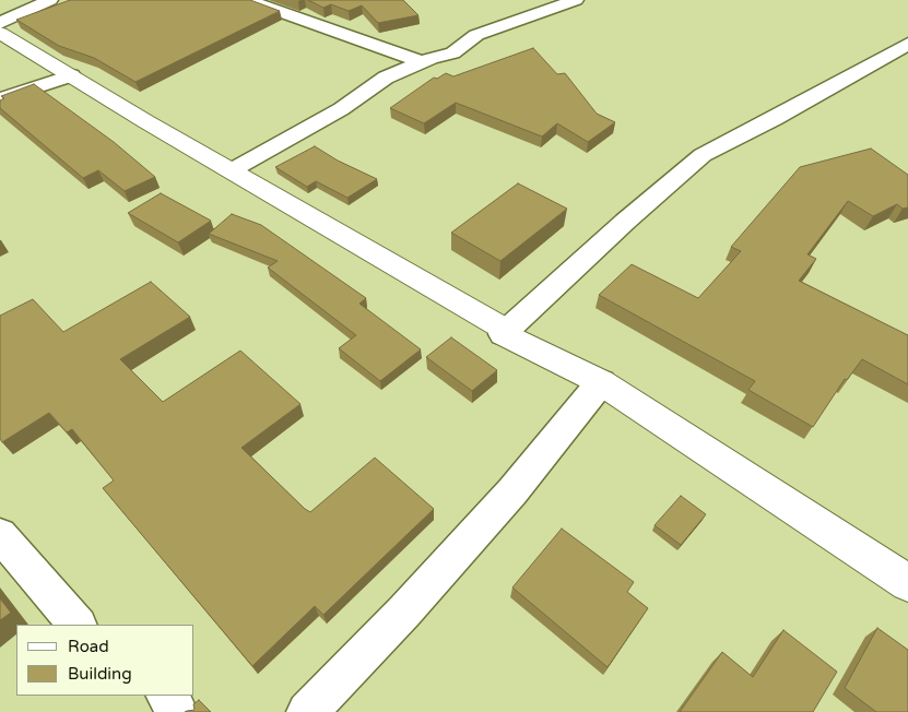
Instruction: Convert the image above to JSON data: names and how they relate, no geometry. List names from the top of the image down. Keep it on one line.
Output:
{"legend":["Road","Building"]}
